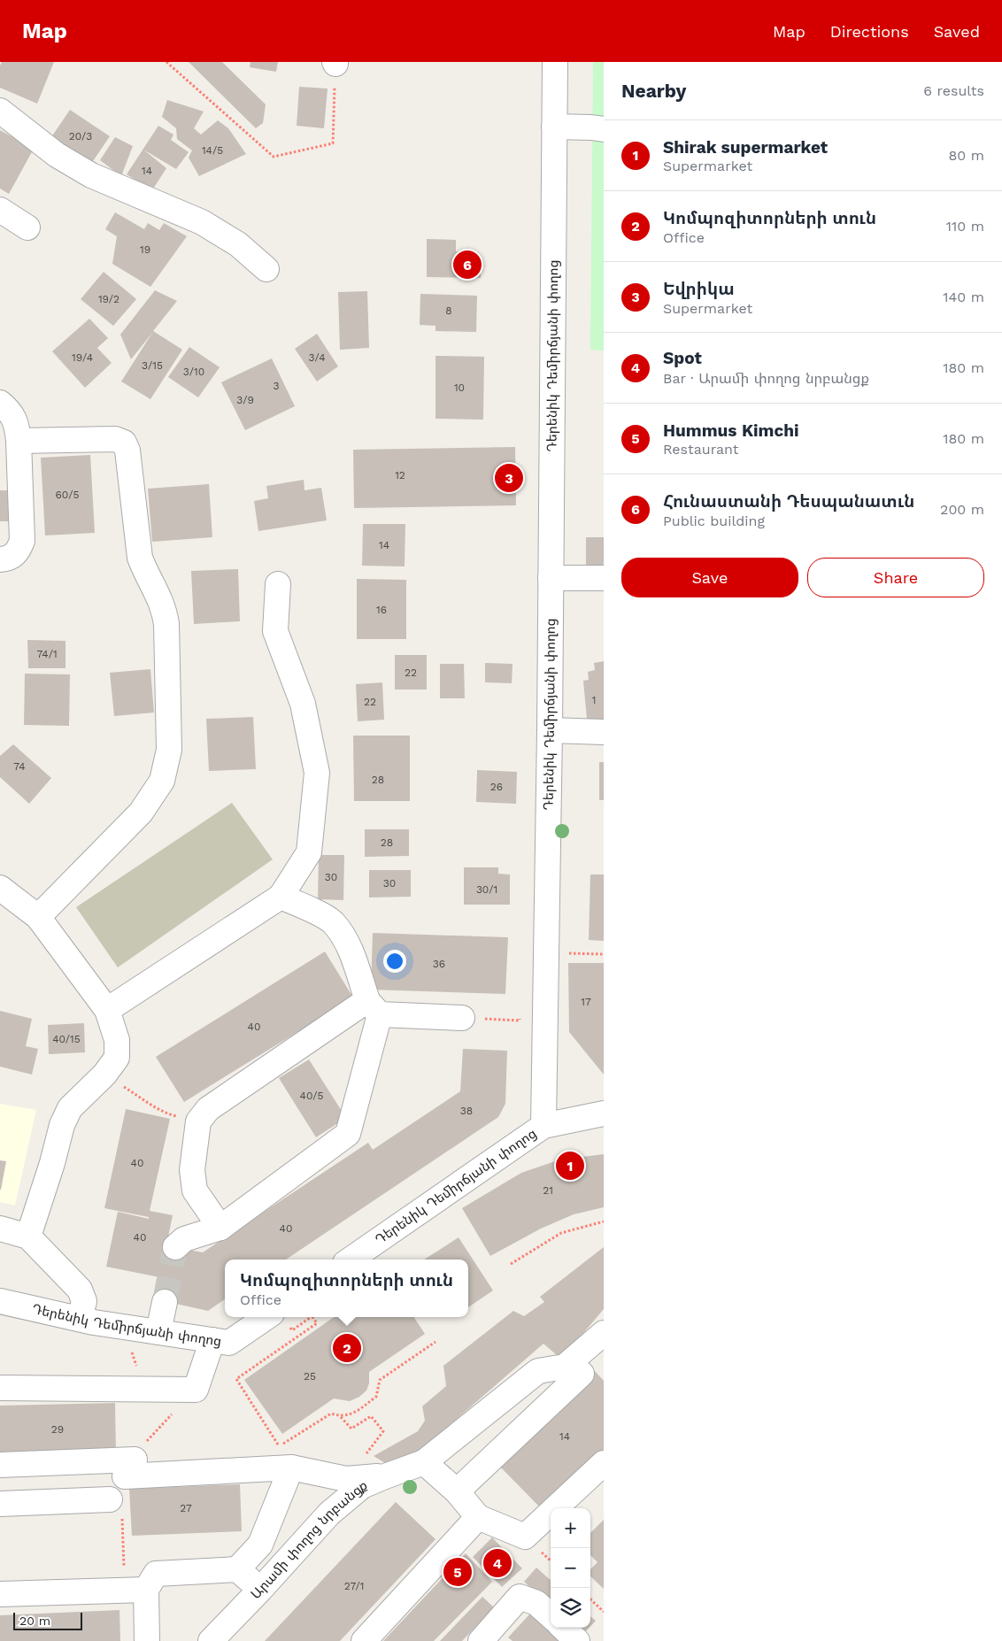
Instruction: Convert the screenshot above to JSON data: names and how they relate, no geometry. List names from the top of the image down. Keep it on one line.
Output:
{"streets":{"street":["Դերենիկ Դեմիրճյանի փողոց","Արամի փողոց նրբանցք"]},"house_numbers":["20/3","14/5","14","19","19/2","8","19/4","3/4","3/15","3/10","3","10","3/9","12","60/5","14","16","74/1","22","1","22","74","28","26","28","30","30","30/1","36","17","40","40/15","40/5","38","40","21","40","40","25","29","14","27","27/1"],"scale_bar":"20 m","page":{"header":"Map","nav":["Map","Directions","Saved"],"heading":["Nearby","6 results"],"list":[{"mark":"1","name":"Shirak supermarket","note":"Supermarket","value":"80 m"},{"mark":"2","name":"Կոմպոզիտորների տուն","note":"Office","value":"110 m"},{"mark":"3","name":"Եվրիկա","note":"Supermarket","value":"140 m"},{"mark":"4","name":"Spot","note":"Bar · Արամի փողոց նրբանցք","value":"180 m"},{"mark":"5","name":"Hummus Kimchi","note":"Restaurant","value":"180 m"},{"mark":"6","name":"Հունաստանի Դեսպանատւն","note":"Public building","value":"200 m"}],"pins":["6","3","1","2","4","5"],"buttons":["Save","Share"],"popup":["Կոմպոզիտորների տուն","Office"],"map_buttons":["+","−"],"scale":"20 m"}}
